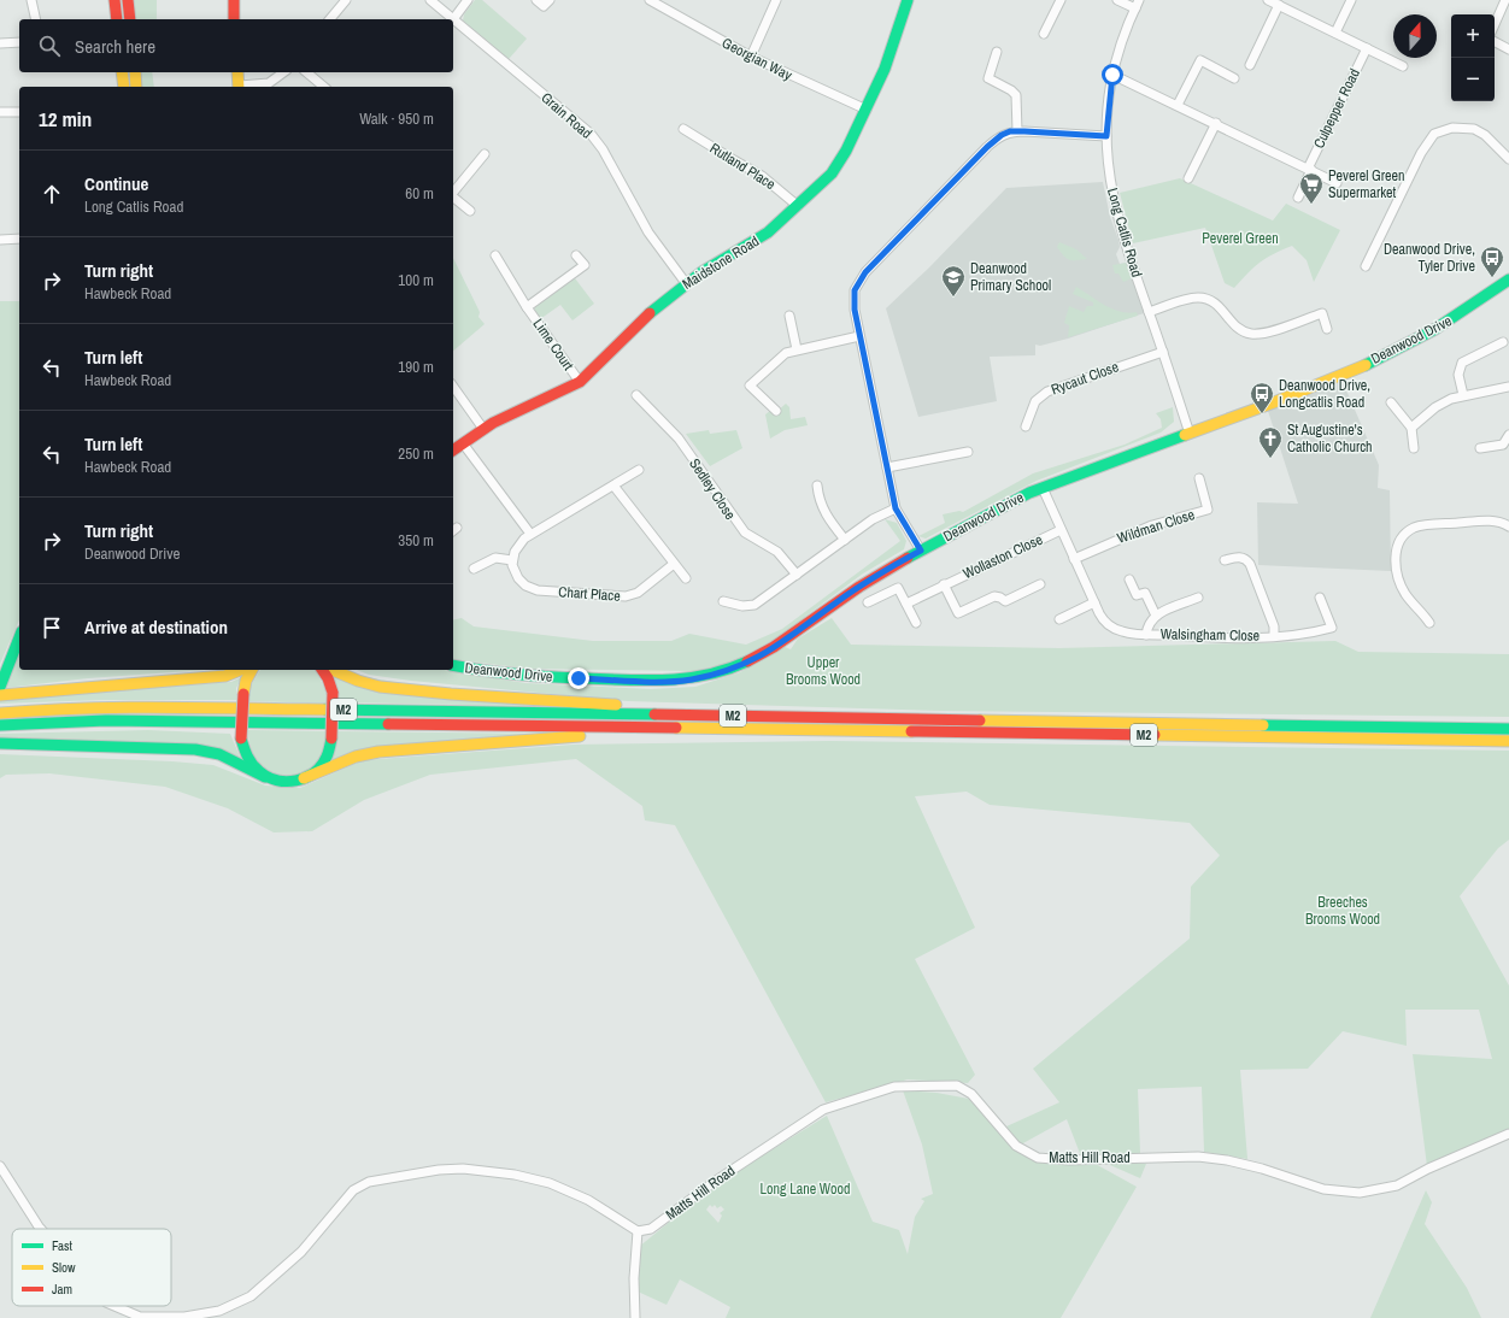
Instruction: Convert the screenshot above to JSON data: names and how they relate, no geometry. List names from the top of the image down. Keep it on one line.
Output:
{"streets":{"main road":["Maidstone Road","Deanwood Drive","M2"],"street":["Georgian Way","Culpepper Road","Grain Road","Rutland Place","Long Catlis Road","Lime Court","Rycaut Close","Sedley Close","Wildman Close","Wollaston Close","Chart Place","Walsingham Close","Matts Hill Road"]},"crossings":[["Georgian Way","Maidstone Road"],["Grain Road","Maidstone Road"],["Rutland Place","Maidstone Road"],["Long Catlis Road","Deanwood Drive"],["Long Catlis Road","Rycaut Close"],["Maidstone Road","Lime Court"],["Deanwood Drive","Walsingham Close"],["Wildman Close","Walsingham Close"],["Wollaston Close","Walsingham Close"]],"parks":["Peverel Green","Upper Brooms Wood","Breeches Brooms Wood","Long Lane Wood"],"places":{"supermarket":["Peverel Green Supermarket"],"bus stop":["Deanwood Drive, Tyler Drive","Deanwood Drive, Longcatlis Road"],"school or university":["Deanwood Primary School"],"church":["St Augustine's Catholic Church"]},"legend":["Fast","Slow","Jam"],"north":"top","page":{"map_buttons":["+","−"],"search":"Search here","heading":["12 min","Walk · 950 m"],"list":[["Continue","Long Catlis Road","60 m"],["Turn right","Hawbeck Road","100 m"],["Turn left","Hawbeck Road","190 m"],["Turn left","Hawbeck Road","250 m"],["Turn right","Deanwood Drive","350 m"],"Arrive at destination"]}}
